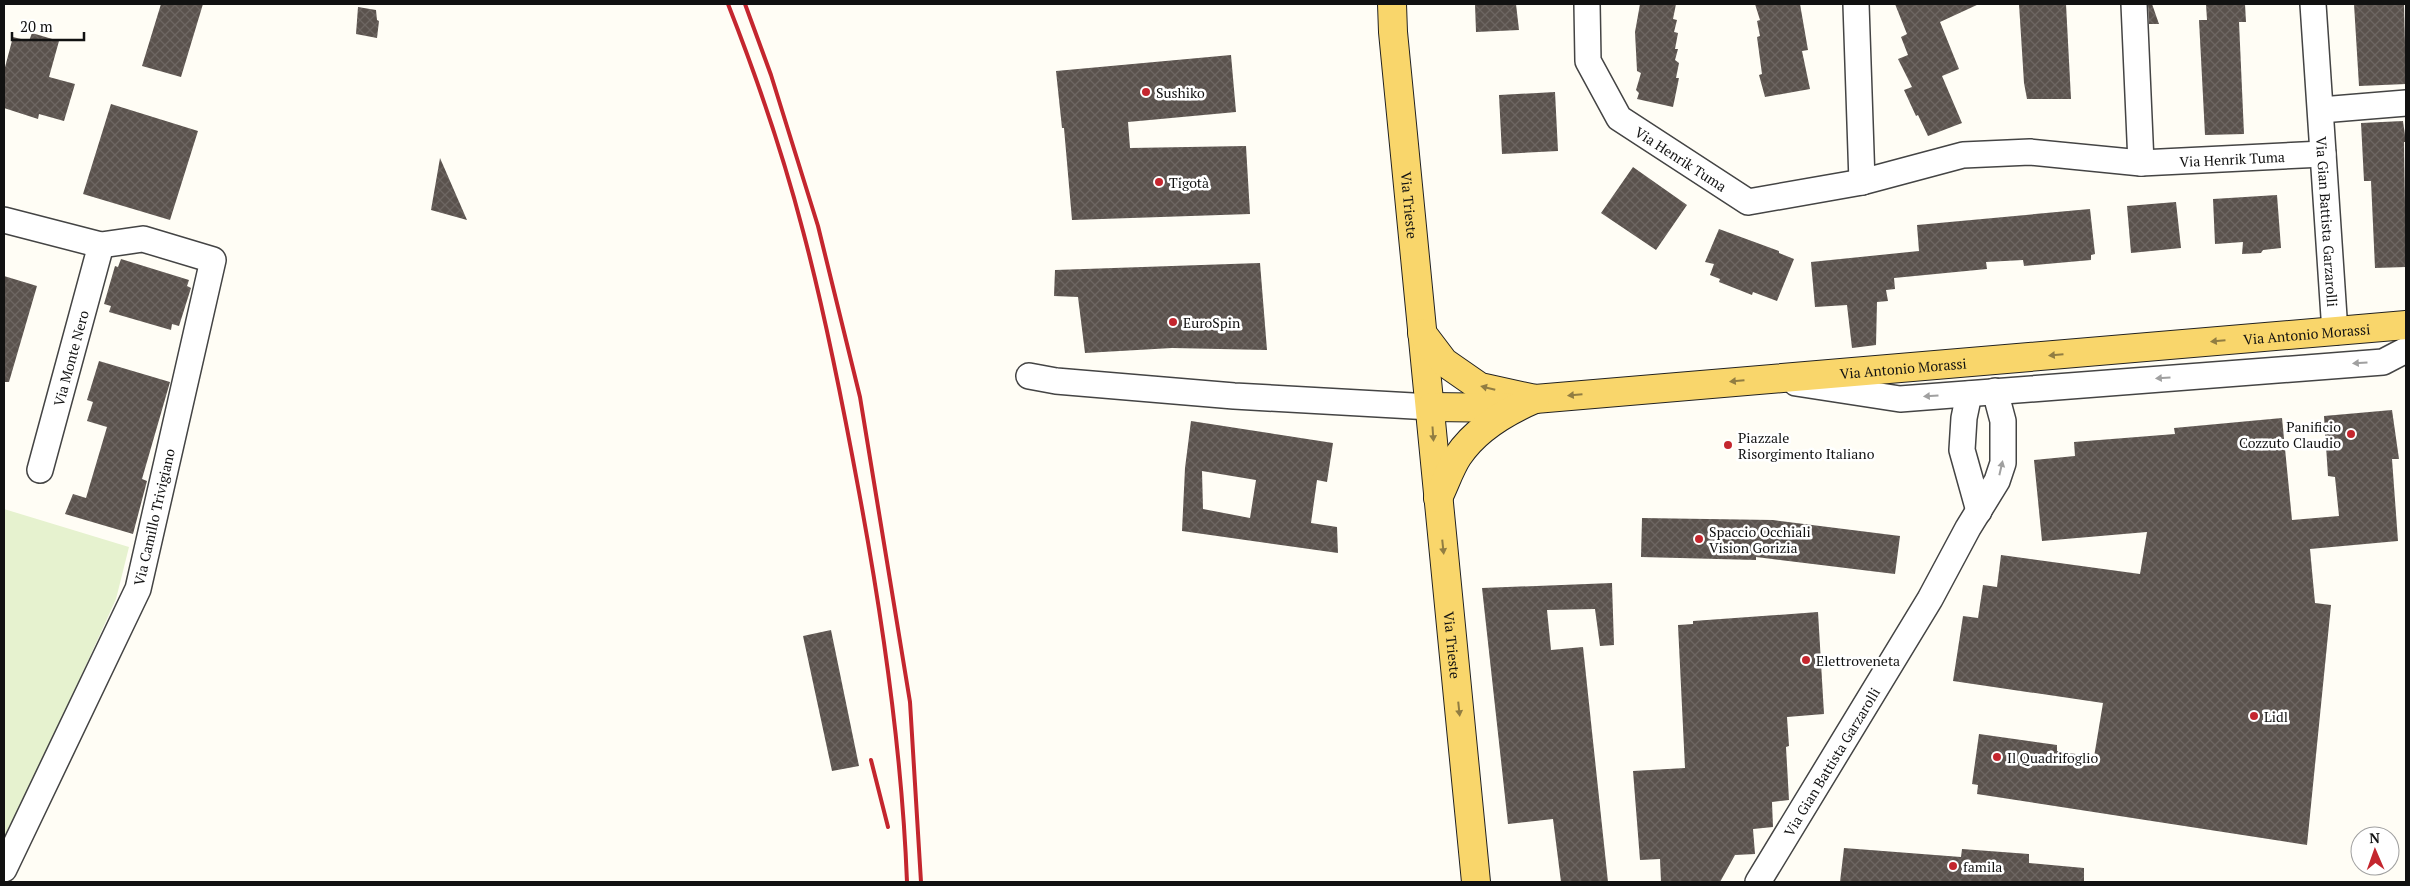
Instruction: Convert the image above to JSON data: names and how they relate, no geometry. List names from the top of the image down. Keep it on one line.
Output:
{"streets":{"main road":["Via Trieste","Via Antonio Morassi"],"street":["Via Henrik Tuma","Via Gian Battista Garzarolli","Via Monte Nero","Via Camillo Trivigiano"]},"crossings":[["Via Henrik Tuma","Via Gian Battista Garzarolli"],["Via Trieste","Via Antonio Morassi"],["Via Gian Battista Garzarolli","Via Antonio Morassi"],["Via Monte Nero","Via Camillo Trivigiano"]],"one_way":["Via Trieste","Via Antonio Morassi"],"places":["Sushiko","Tigotà","EuroSpin","Panificio Cozzuto Claudio","Piazzale Risorgimento Italiano","Spaccio Occhiali Vision Gorizia","Elettroveneta","Lidl","Il Quadrifoglio","famila"],"scale_bar":"20 m","north":"top"}
